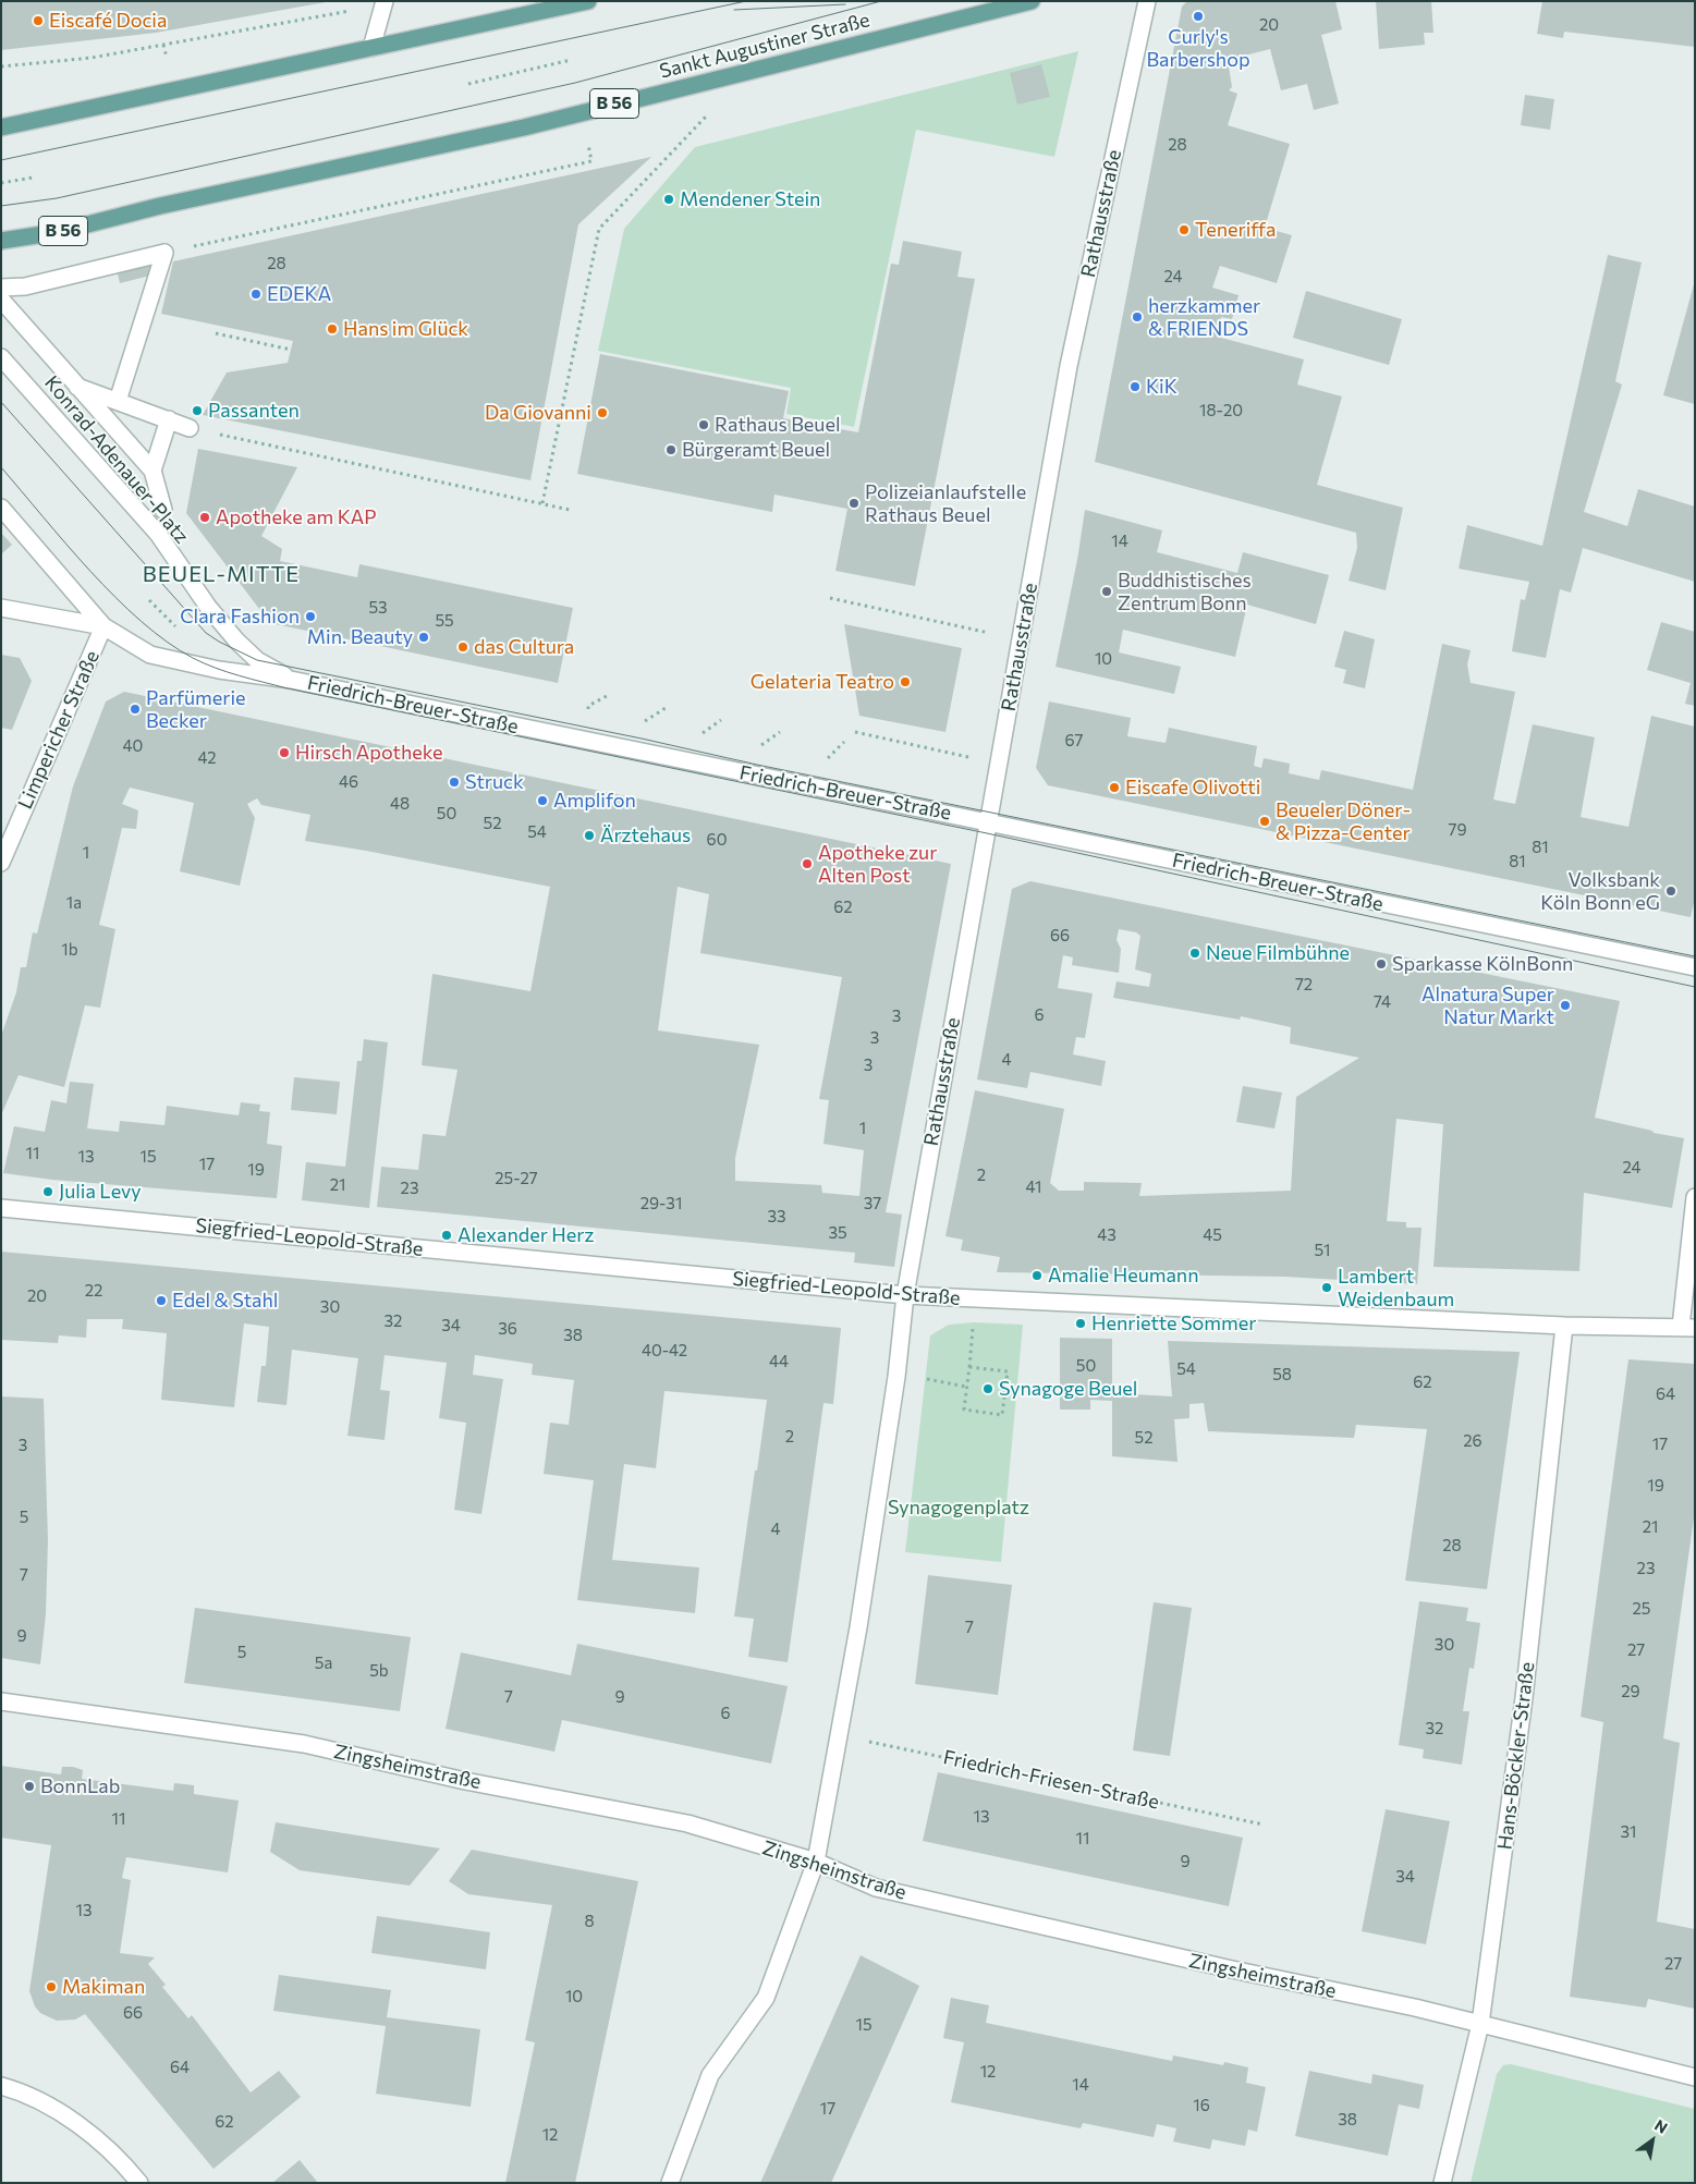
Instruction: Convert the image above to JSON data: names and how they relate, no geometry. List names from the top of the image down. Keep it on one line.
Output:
{"streets":{"main road":["Sankt Augustiner Straße","B 56"],"street":["Rathausstraße","Konrad-Adenauer-Platz","Friedrich-Breuer-Straße","Limpericher Straße","Siegfried-Leopold-Straße","Hans-Böckler-Straße","Zingsheimstraße"],"path":["Friedrich-Friesen-Straße"]},"crossings":[["Rathausstraße","Friedrich-Breuer-Straße"],["Rathausstraße","Siegfried-Leopold-Straße"],["Konrad-Adenauer-Platz","Friedrich-Breuer-Straße"],["Friedrich-Breuer-Straße","Limpericher Straße"],["Siegfried-Leopold-Straße","Hans-Böckler-Straße"],["Hans-Böckler-Straße","Zingsheimstraße"]],"districts":["BEUEL-MITTE"],"parks":["Synagogenplatz"],"places":["Curly's Barbershop","Eiscafé Docia","Mendener Stein","Teneriffa","EDEKA","herzkammer & FRIENDS","Hans im Glück","KiK","Passanten","Da Giovanni","Rathaus Beuel","Bürgeramt Beuel","Polizeianlaufstelle Rathaus Beuel","Apotheke am KAP","Buddhistisches Zentrum Bonn","Clara Fashion","Min. Beauty","das Cultura","Gelateria Teatro","Parfümerie Becker","Hirsch Apotheke","Struck","Eiscafe Olivotti","Amplifon","Beueler Döner- & Pizza-Center","Ärztehaus","Apotheke zur Alten Post","Volksbank Köln Bonn eG","Neue Filmbühne","Sparkasse KölnBonn","Alnatura Super Natur Markt","Julia Levy","Alexander Herz","Amalie Heumann","Lambert Weidenbaum","Edel & Stahl","Henriette Sommer","Synagoge Beuel","BonnLab","Makiman"],"house_numbers":["20","28","28","24","18-20","14","53","55","10","67","40","42","46","48","50","52","79","54","60","81","1","81","1a","62","66","1b","72","74","6","3","3","4","3","1","11","13","15","17","24","19","2","25-27","21","41","23","29-31","37","33","35","43","45","51","22","20","30","32","34","36","38","40-42","44","50","54","58","62","64","2","52","26","17","3","19","5","21","4","28","23","7","25","7","9","30","27","5","5a","5b","29","7","9","6","32","13","11","31","11","9","34","13","8","27","10","66","15","64","12","14","16","17","38","62","12"],"north":"top right"}
